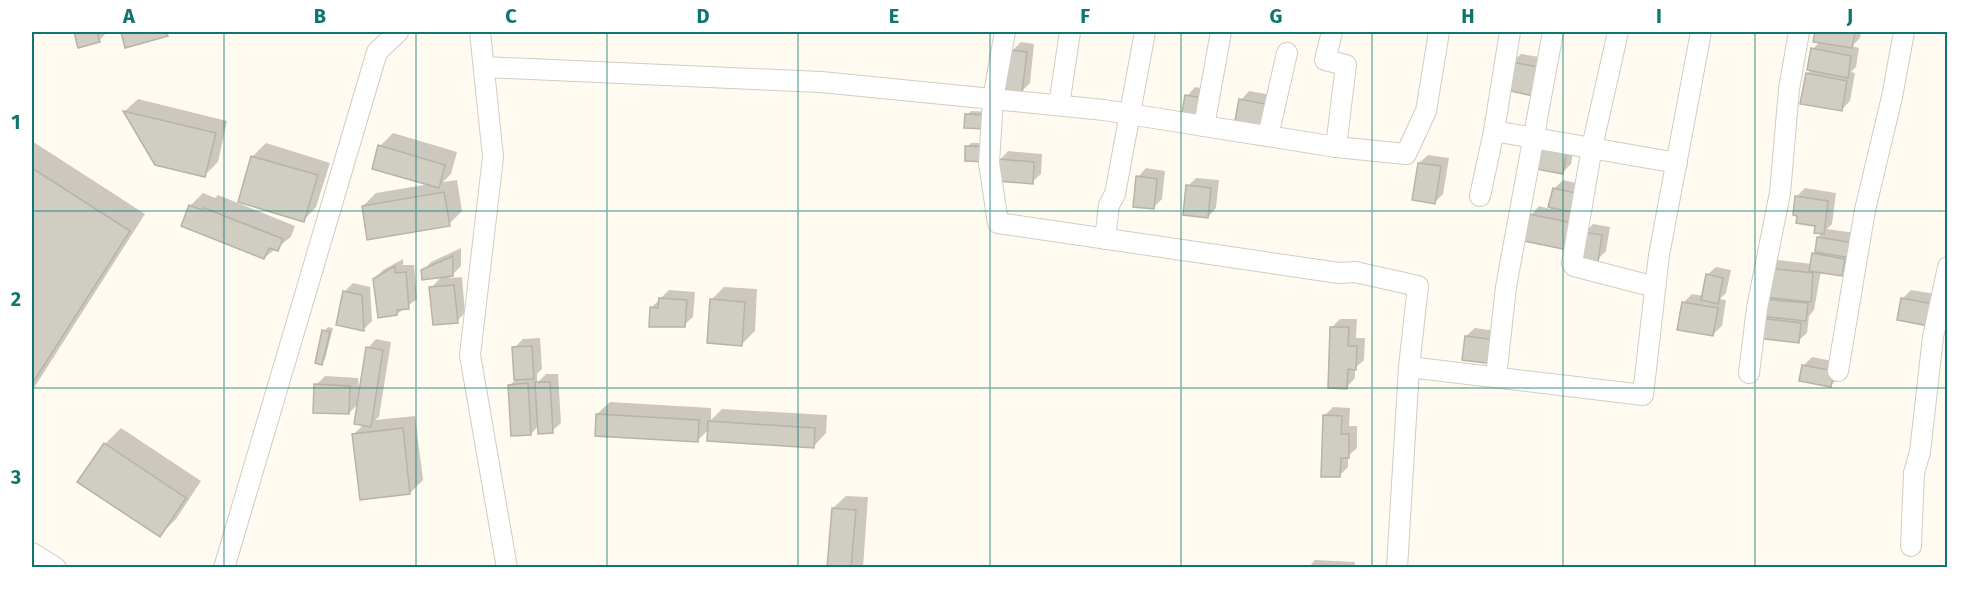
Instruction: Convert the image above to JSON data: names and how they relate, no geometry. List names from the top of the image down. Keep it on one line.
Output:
{"grid":{"columns":["A","B","C","D","E","F","G","H","I","J"],"rows":["1","2","3"]}}
